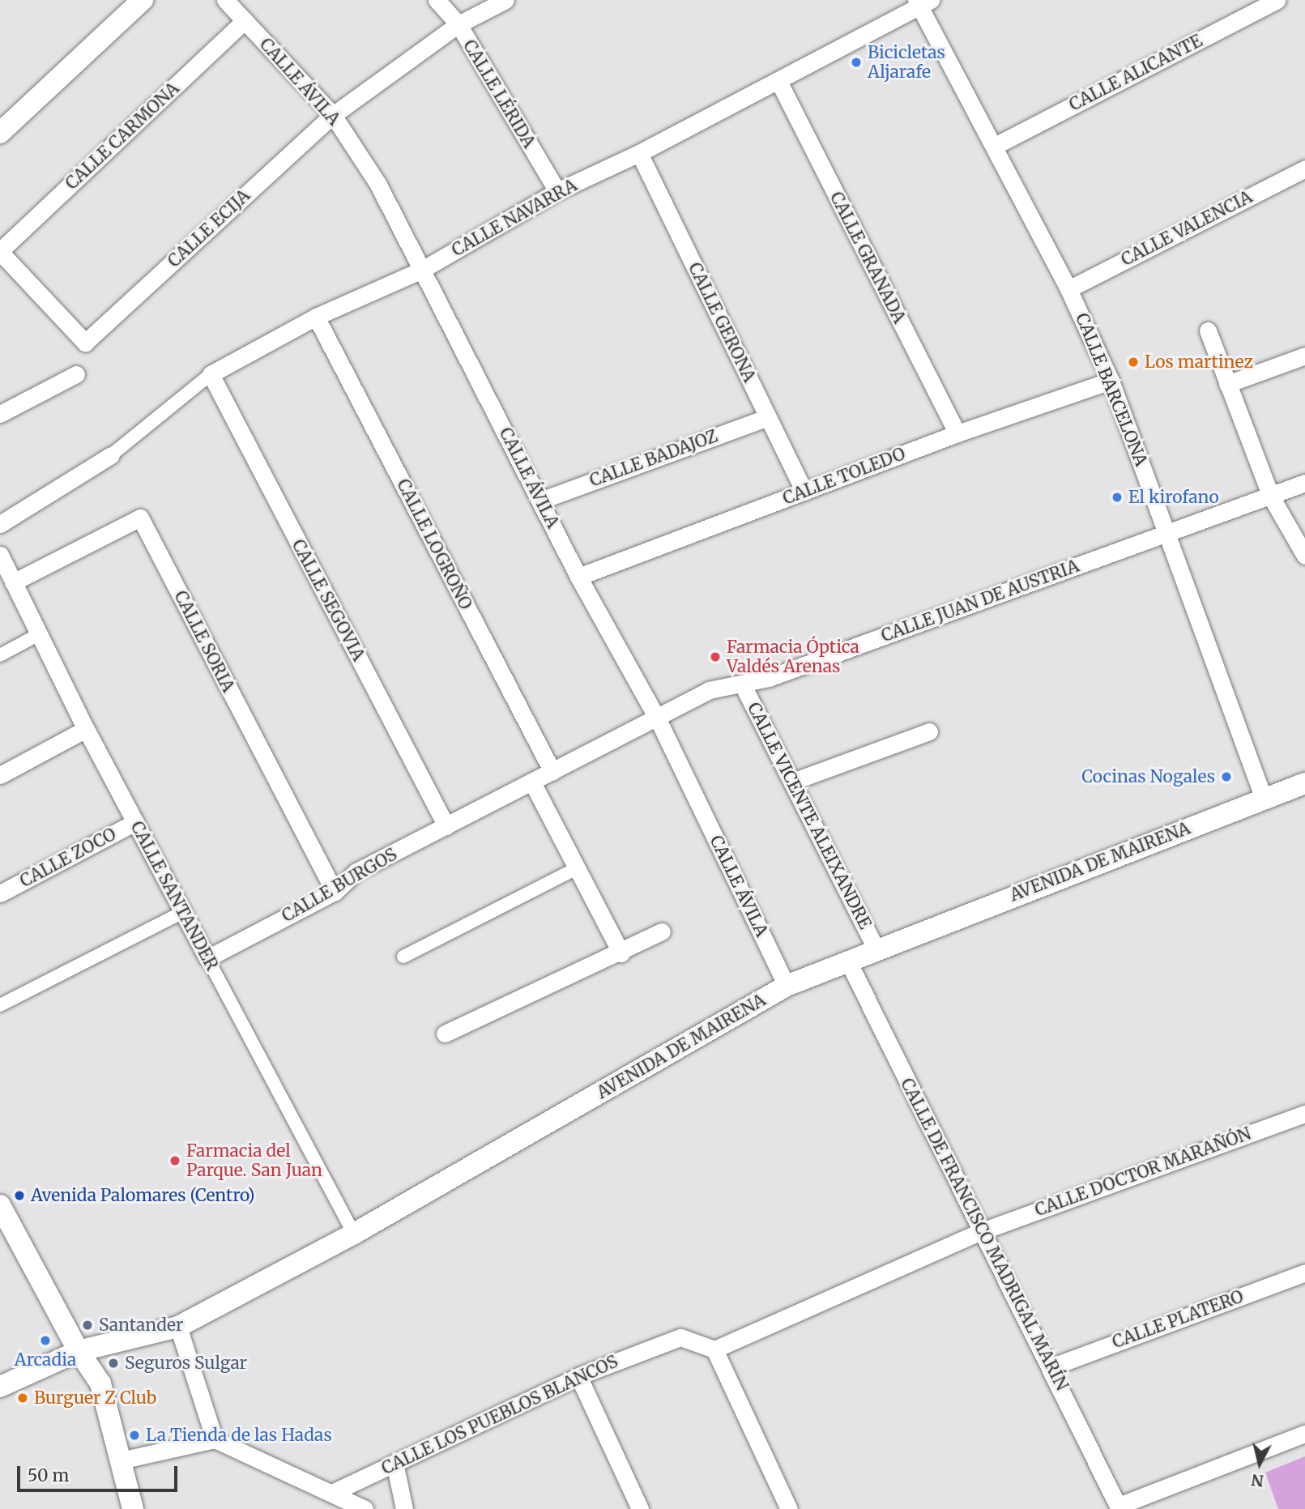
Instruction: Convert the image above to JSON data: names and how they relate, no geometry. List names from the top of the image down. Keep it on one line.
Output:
{"streets":{"street":["CALLE ALICANTE","CALLE ÁVILA","CALLE LÉRIDA","CALLE CARMONA","CALLE NAVARRA","CALLE ECIJA","CALLE VALENCIA","CALLE GRANADA","CALLE GERONA","CALLE BARCELONA","CALLE BADAJOZ","CALLE TOLEDO","CALLE LOGROÑO","CALLE SEGOVIA","CALLE JUAN DE AUSTRIA","CALLE SORIA","CALLE VICENTE ALEIXANDRE","CALLE ZOCO","AVENIDA DE MAIRENA","CALLE BURGOS","CALLE SANTANDER","CALLE DOCTOR MARAÑÓN","CALLE DE FRANCISCO MADRIGAL MARÍN","CALLE PLATERO","CALLE LOS PUEBLOS BLANCOS"]},"crossings":[["CALLE ALICANTE","CALLE BARCELONA"],["CALLE ÁVILA","CALLE CARMONA"],["CALLE ÁVILA","CALLE NAVARRA"],["CALLE ÁVILA","CALLE ECIJA"],["CALLE ÁVILA","CALLE BADAJOZ"],["CALLE ÁVILA","CALLE TOLEDO"],["CALLE ÁVILA","CALLE JUAN DE AUSTRIA"],["CALLE ÁVILA","AVENIDA DE MAIRENA"],["CALLE ÁVILA","CALLE BURGOS"],["CALLE LÉRIDA","CALLE NAVARRA"],["CALLE LÉRIDA","CALLE ECIJA"],["CALLE CARMONA","CALLE ECIJA"],["CALLE NAVARRA","CALLE GRANADA"],["CALLE NAVARRA","CALLE GERONA"],["CALLE NAVARRA","CALLE BARCELONA"],["CALLE NAVARRA","CALLE LOGROÑO"],["CALLE NAVARRA","CALLE SEGOVIA"],["CALLE VALENCIA","CALLE BARCELONA"],["CALLE GRANADA","CALLE TOLEDO"],["CALLE GERONA","CALLE BADAJOZ"],["CALLE GERONA","CALLE TOLEDO"],["CALLE BARCELONA","CALLE TOLEDO"],["CALLE BARCELONA","CALLE JUAN DE AUSTRIA"],["CALLE BARCELONA","AVENIDA DE MAIRENA"],["CALLE LOGROÑO","CALLE BURGOS"],["CALLE SEGOVIA","CALLE BURGOS"],["CALLE JUAN DE AUSTRIA","CALLE VICENTE ALEIXANDRE"],["CALLE JUAN DE AUSTRIA","CALLE BURGOS"],["CALLE SORIA","CALLE BURGOS"],["CALLE SORIA","CALLE SANTANDER"],["CALLE VICENTE ALEIXANDRE","AVENIDA DE MAIRENA"],["CALLE ZOCO","CALLE SANTANDER"],["AVENIDA DE MAIRENA","CALLE SANTANDER"],["AVENIDA DE MAIRENA","CALLE DE FRANCISCO MADRIGAL MARÍN"],["CALLE BURGOS","CALLE SANTANDER"],["CALLE DOCTOR MARAÑÓN","CALLE DE FRANCISCO MADRIGAL MARÍN"],["CALLE DE FRANCISCO MADRIGAL MARÍN","CALLE PLATERO"]],"places":["Bicicletas Aljarafe","Los martinez","El kirofano","Farmacia Óptica Valdés Arenas","Cocinas Nogales","Farmacia del Parque. San Juan","Avenida Palomares (Centro)","Santander","Arcadia","Seguros Sulgar","Burguer Z Club","La Tienda de las Hadas"],"scale_bar":"50 m","north":"bottom"}
